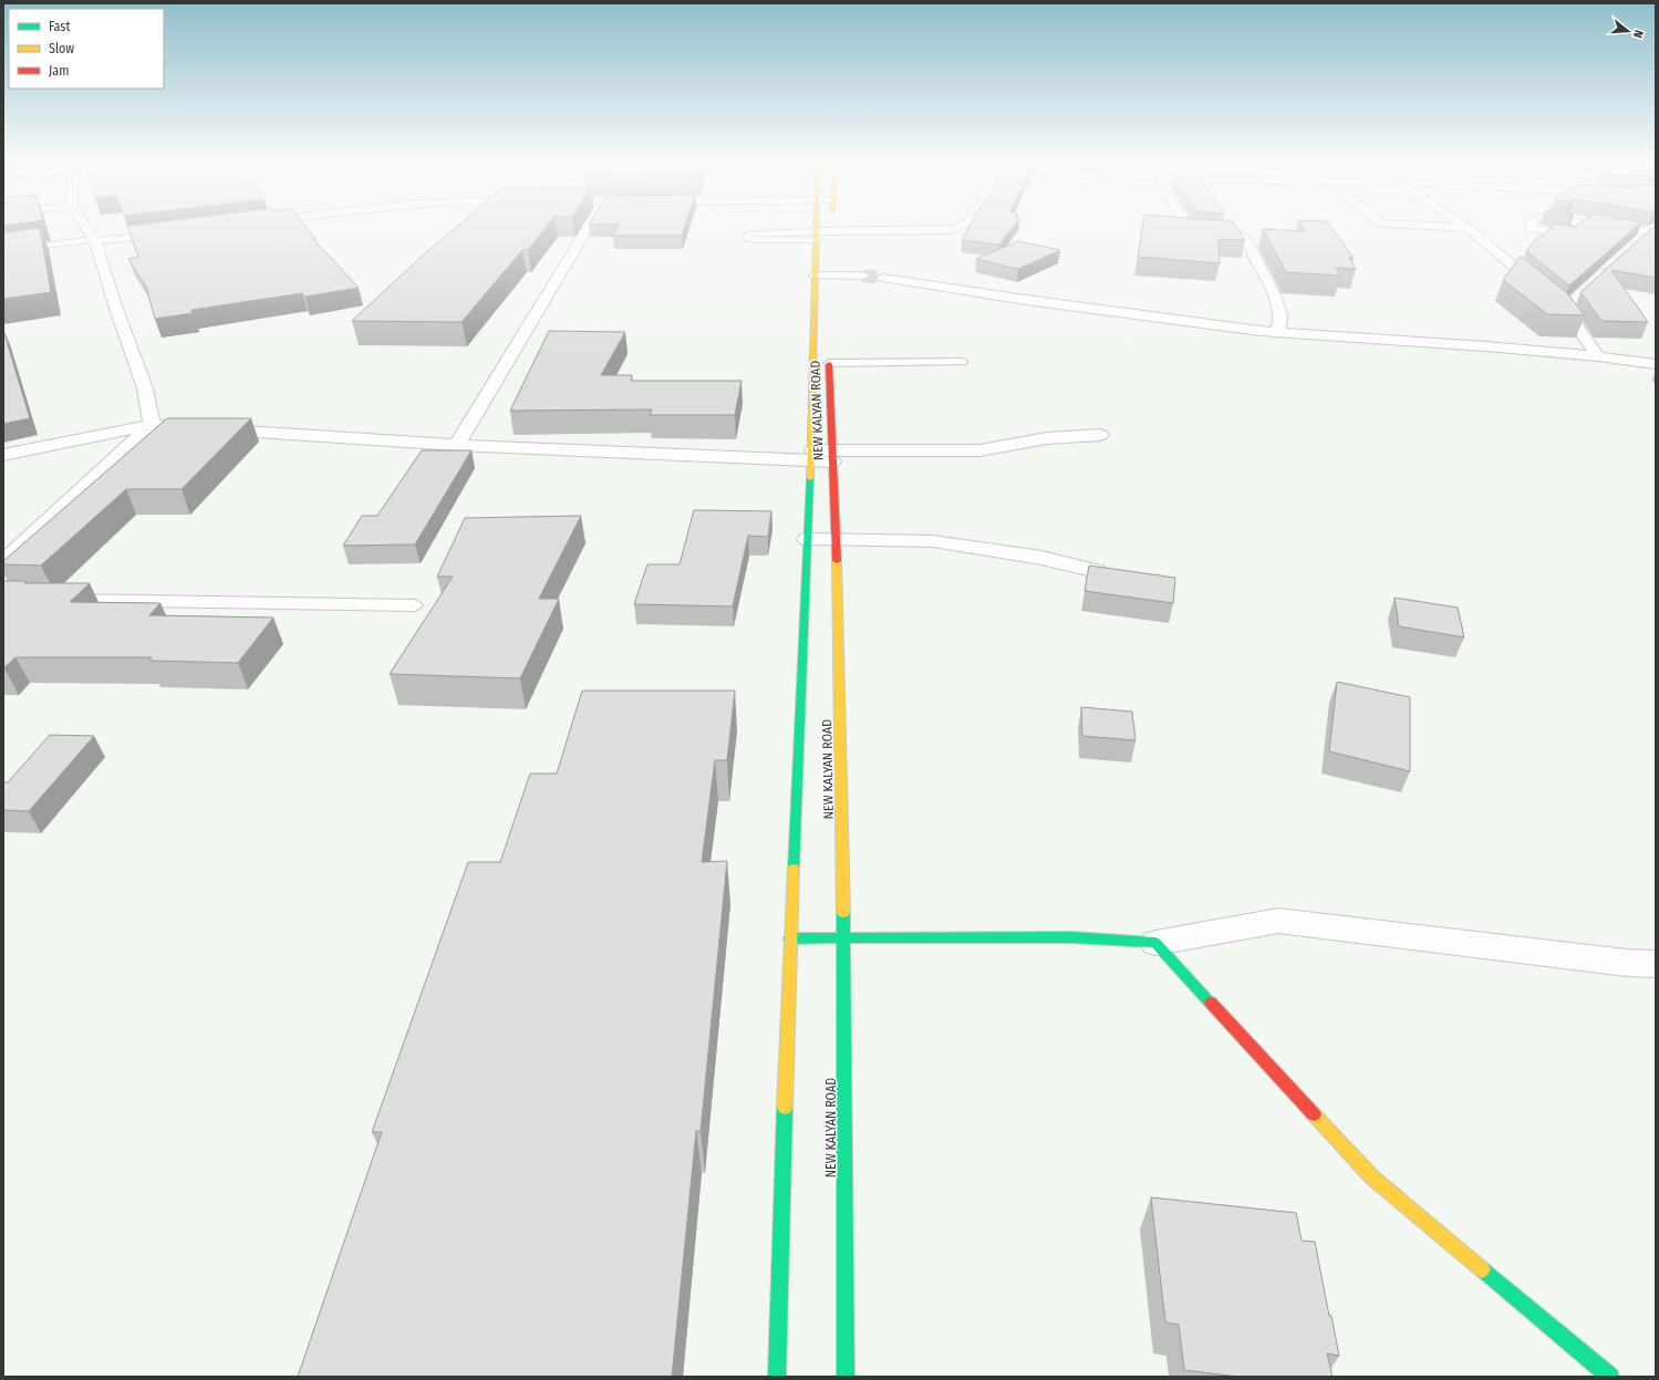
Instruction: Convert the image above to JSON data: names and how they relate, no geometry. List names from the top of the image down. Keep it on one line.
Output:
{"streets":{"street":["NEW KALYAN ROAD"]},"legend":["Fast","Slow","Jam"],"north":"right"}
